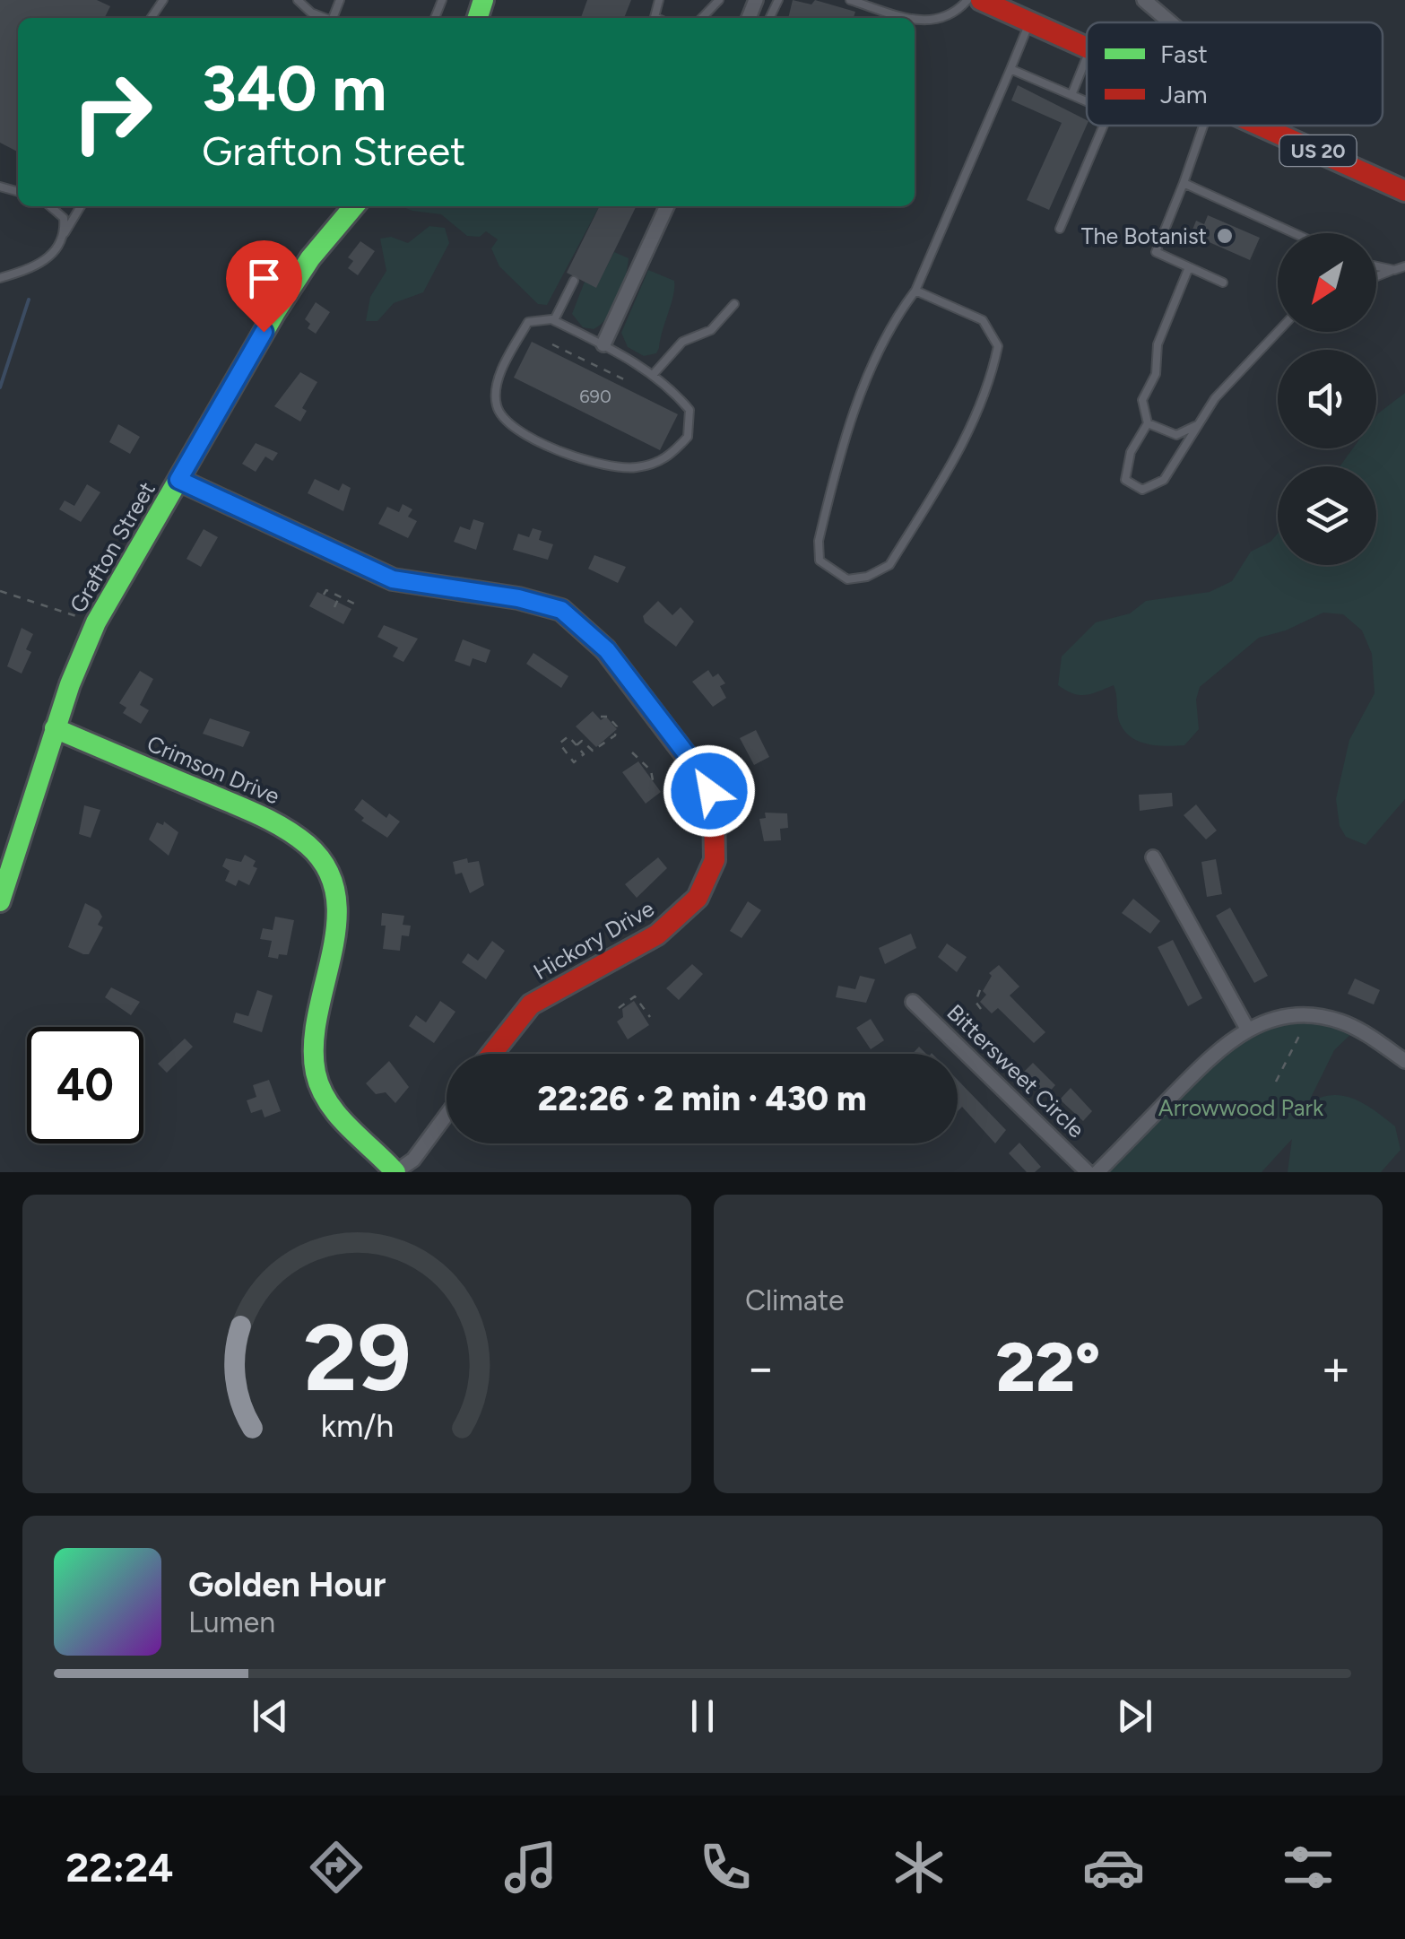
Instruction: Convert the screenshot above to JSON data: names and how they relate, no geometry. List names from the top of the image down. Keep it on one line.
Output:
{"streets":{"street":["US 20","Grafton Street","Crimson Drive","Hickory Drive","Bittersweet Circle"]},"crossings":[["Grafton Street","Crimson Drive"],["Grafton Street","Hickory Drive"]],"parks":["Arrowwood Park"],"places":["The Botanist"],"house_numbers":["690"],"legend":["Fast","Jam"],"north":"bottom left","page":{"turn":["340 m","Grafton Street"],"limit":"40","trip":"22:26 · 2 min · 430 m","tile":"Climate","heat":["−","22°","+"],"song":["Golden Hour","Lumen"],"tabs":"22:24","gauge":["29","km/h"]}}
